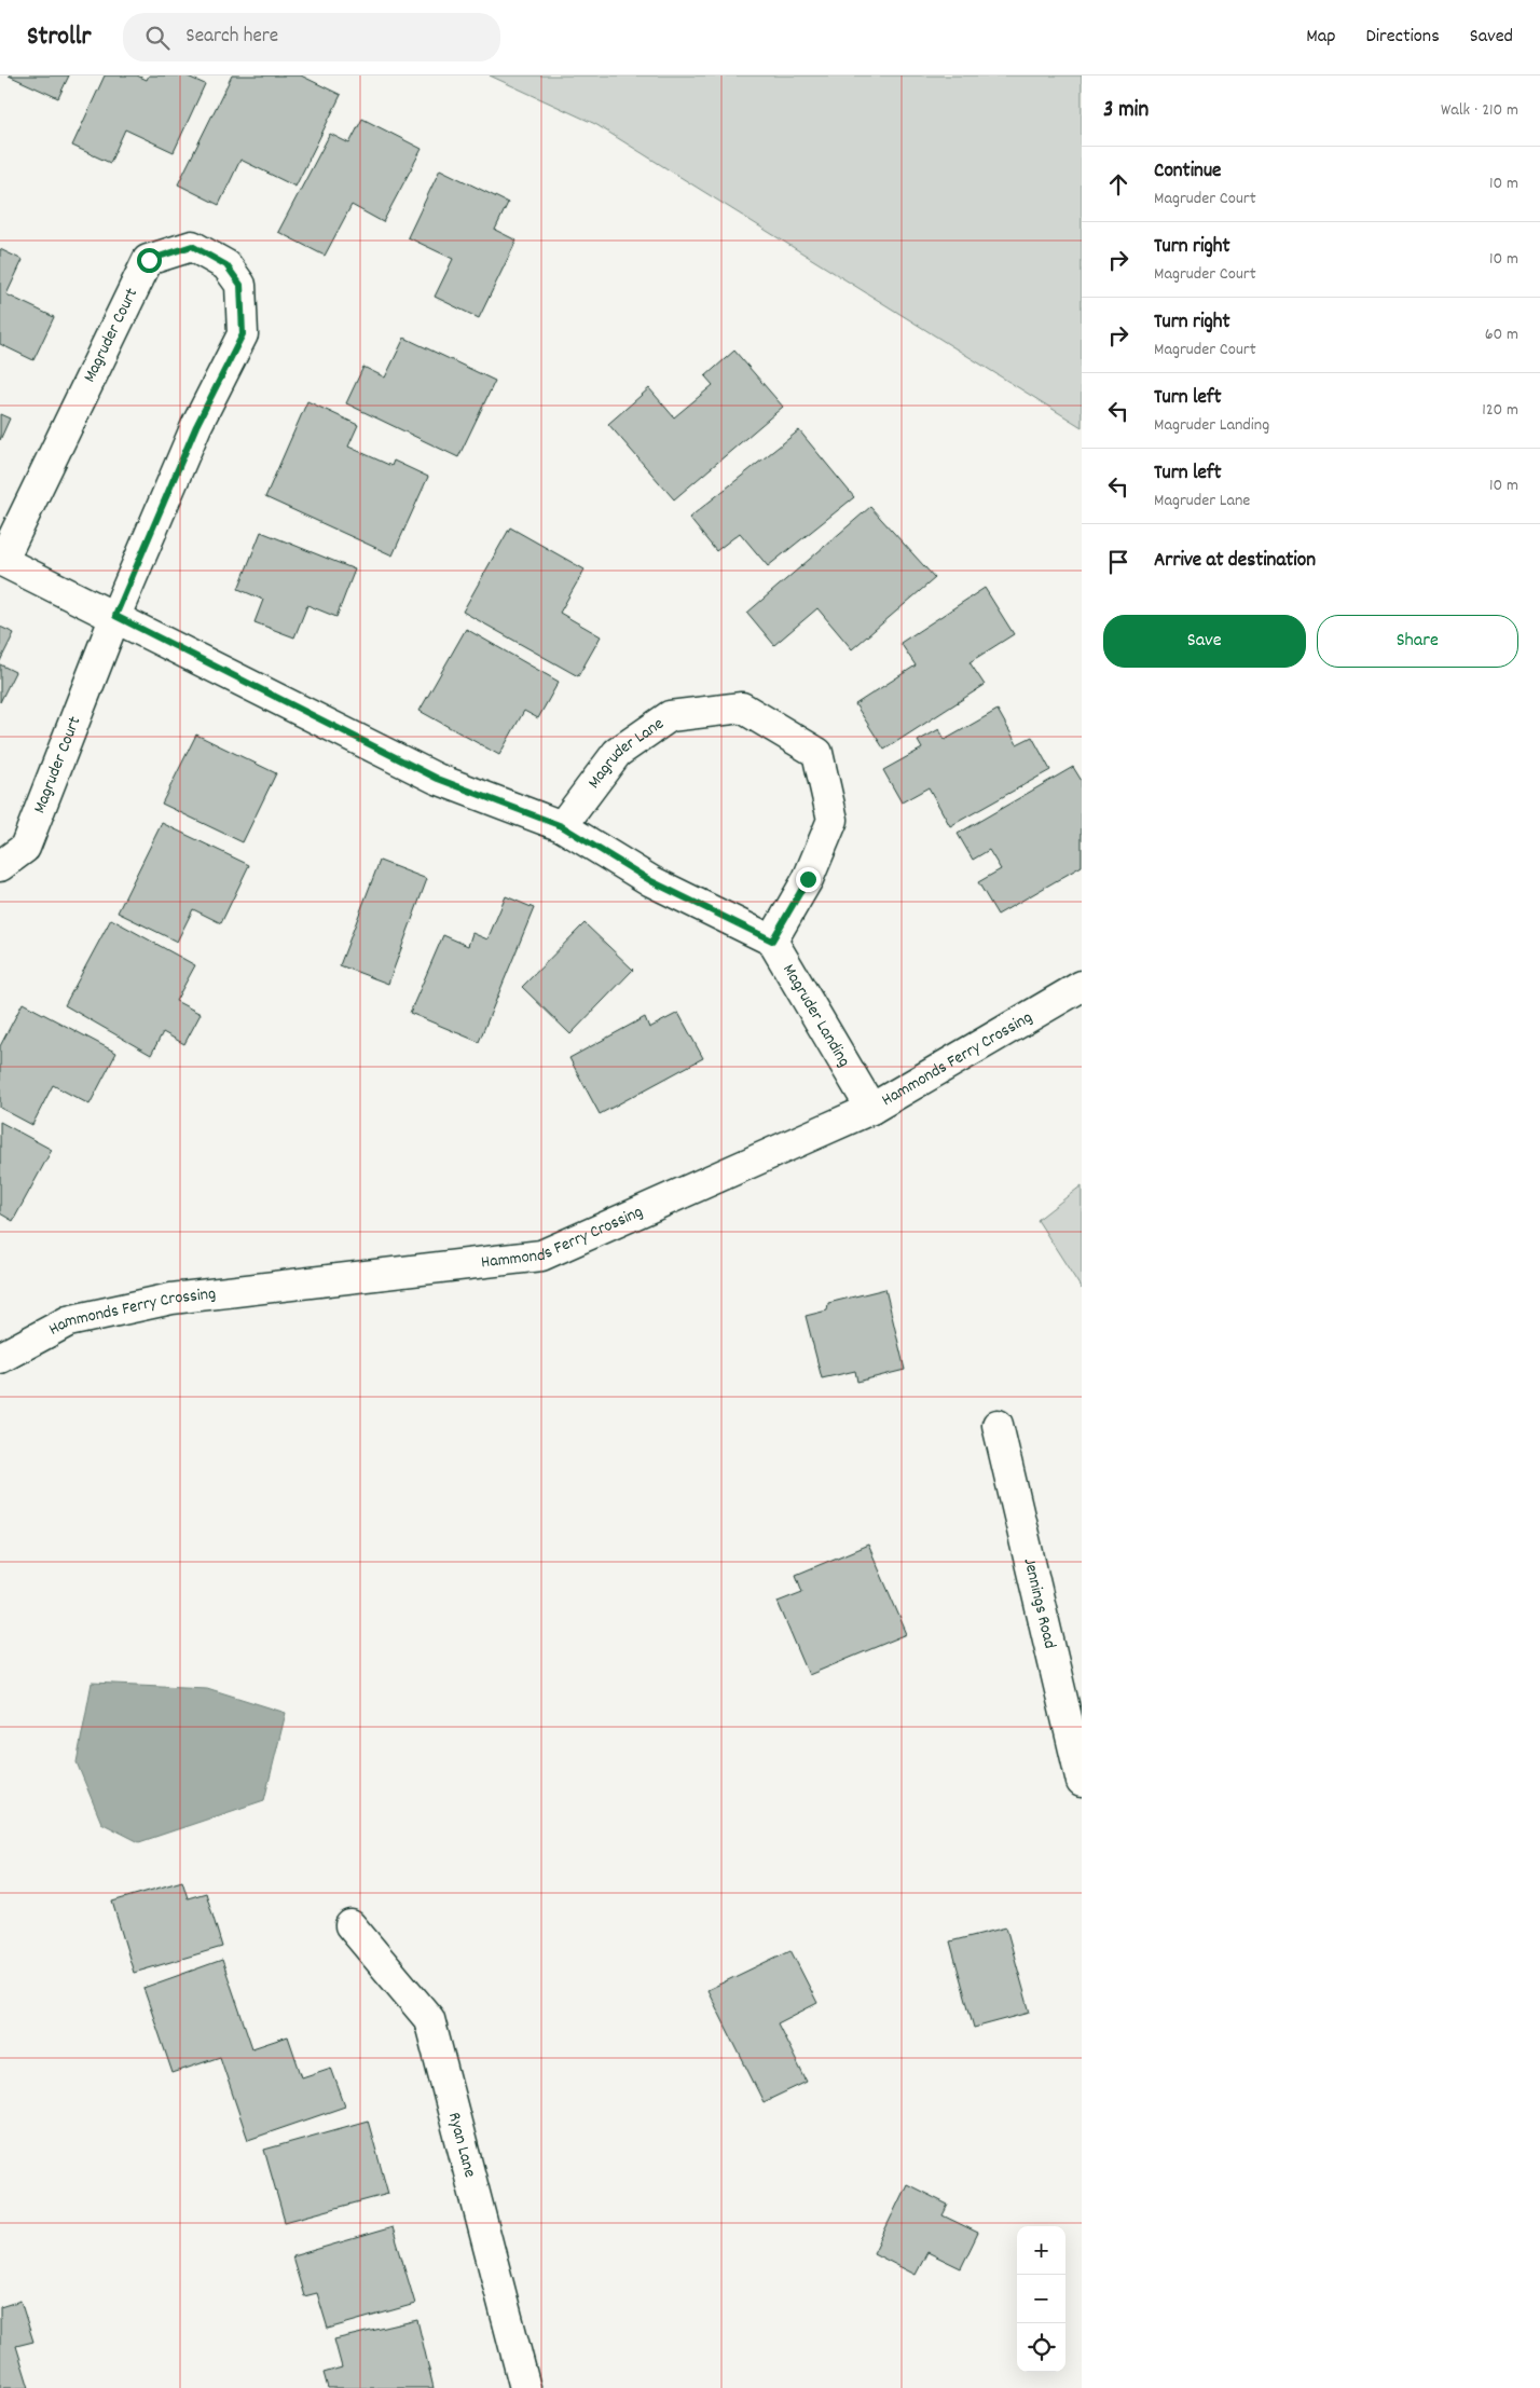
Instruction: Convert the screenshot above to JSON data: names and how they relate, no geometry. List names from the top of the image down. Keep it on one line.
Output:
{"streets":{"street":["Magruder Court","Magruder Lane","Magruder Landing","Hammonds Ferry Crossing","Jennings Road","Ryan Lane"]},"crossings":[["Magruder Lane","Magruder Landing"],["Magruder Landing","Hammonds Ferry Crossing"]],"page":{"header":"Strollr","search":"Search here","nav":["Map","Directions","Saved"],"heading":["3 min","Walk · 210 m"],"list":[["Continue","Magruder Court","10 m"],["Turn right","Magruder Court","10 m"],["Turn right","Magruder Court","60 m"],["Turn left","Magruder Landing","120 m"],["Turn left","Magruder Lane","10 m"],"Arrive at destination"],"buttons":["Save","Share"],"map_buttons":["+","−"]}}
